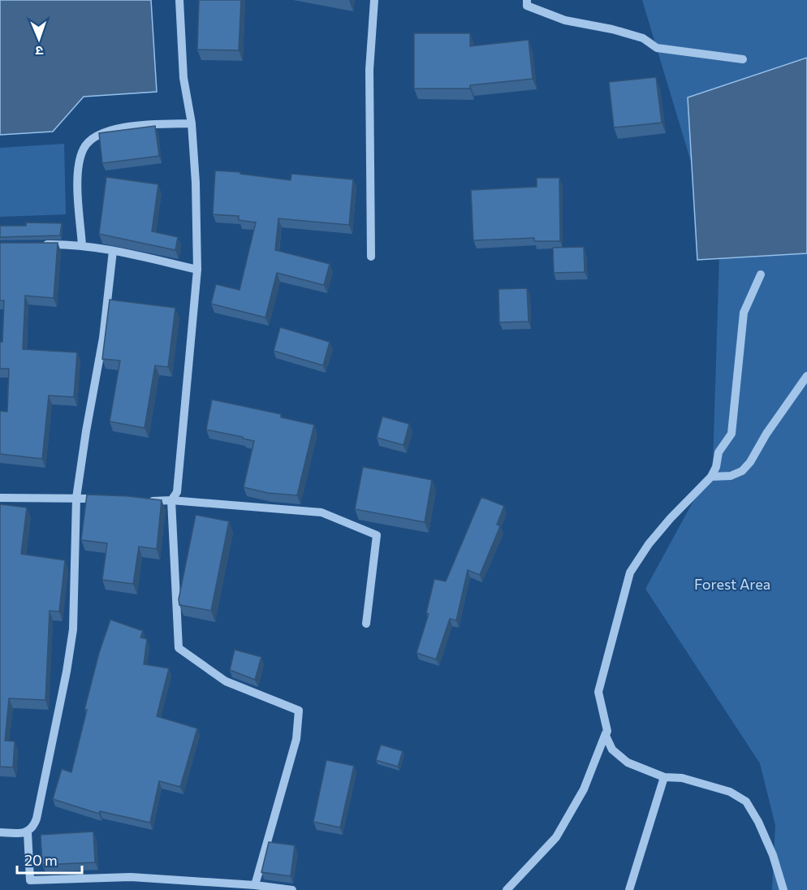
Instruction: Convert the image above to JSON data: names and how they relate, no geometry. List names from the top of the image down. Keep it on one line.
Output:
{"parks":["Forest Area"],"scale_bar":"20 m","north":"bottom"}
